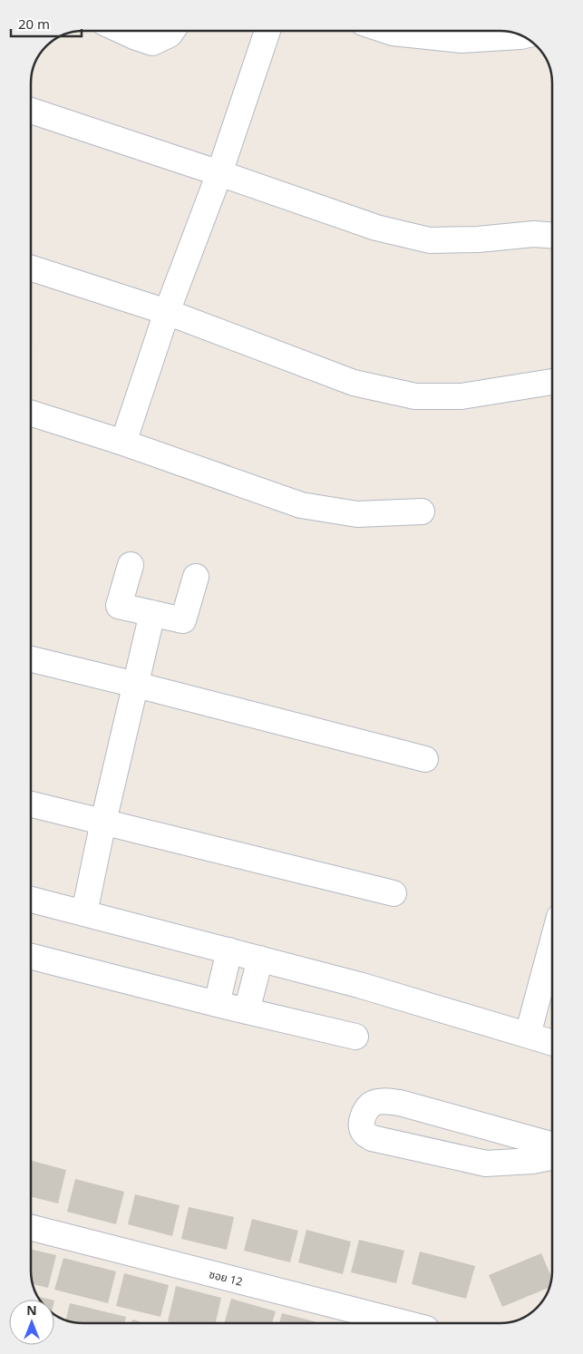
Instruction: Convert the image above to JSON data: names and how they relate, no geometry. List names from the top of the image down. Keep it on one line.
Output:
{"streets":{"street":["ซอย 12"]},"scale_bar":"20 m","north":"top"}
